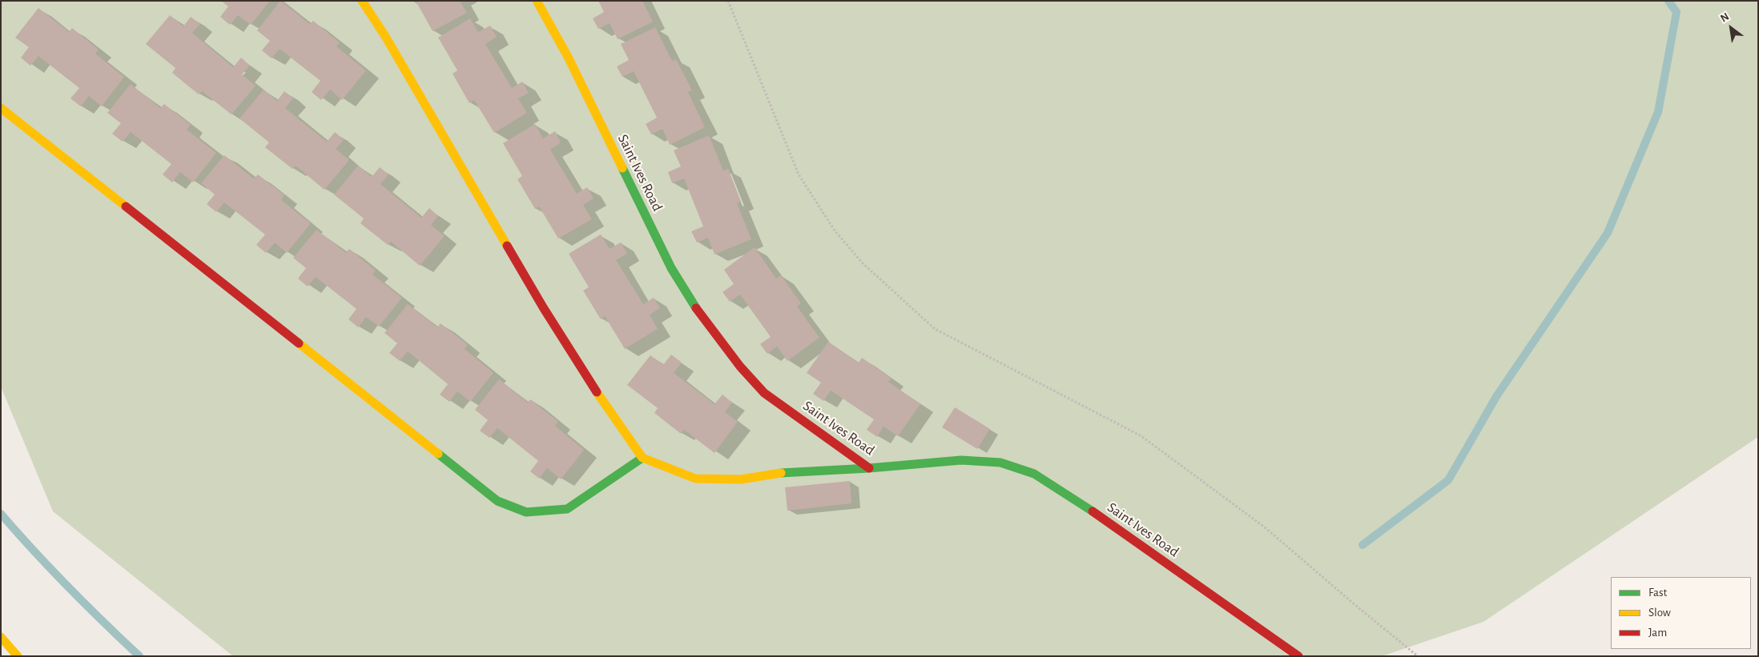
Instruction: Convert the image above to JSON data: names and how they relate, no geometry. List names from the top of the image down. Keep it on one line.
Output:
{"streets":{"main road":["Saint Ives Road"]},"legend":["Fast","Slow","Jam"],"north":"top left"}
